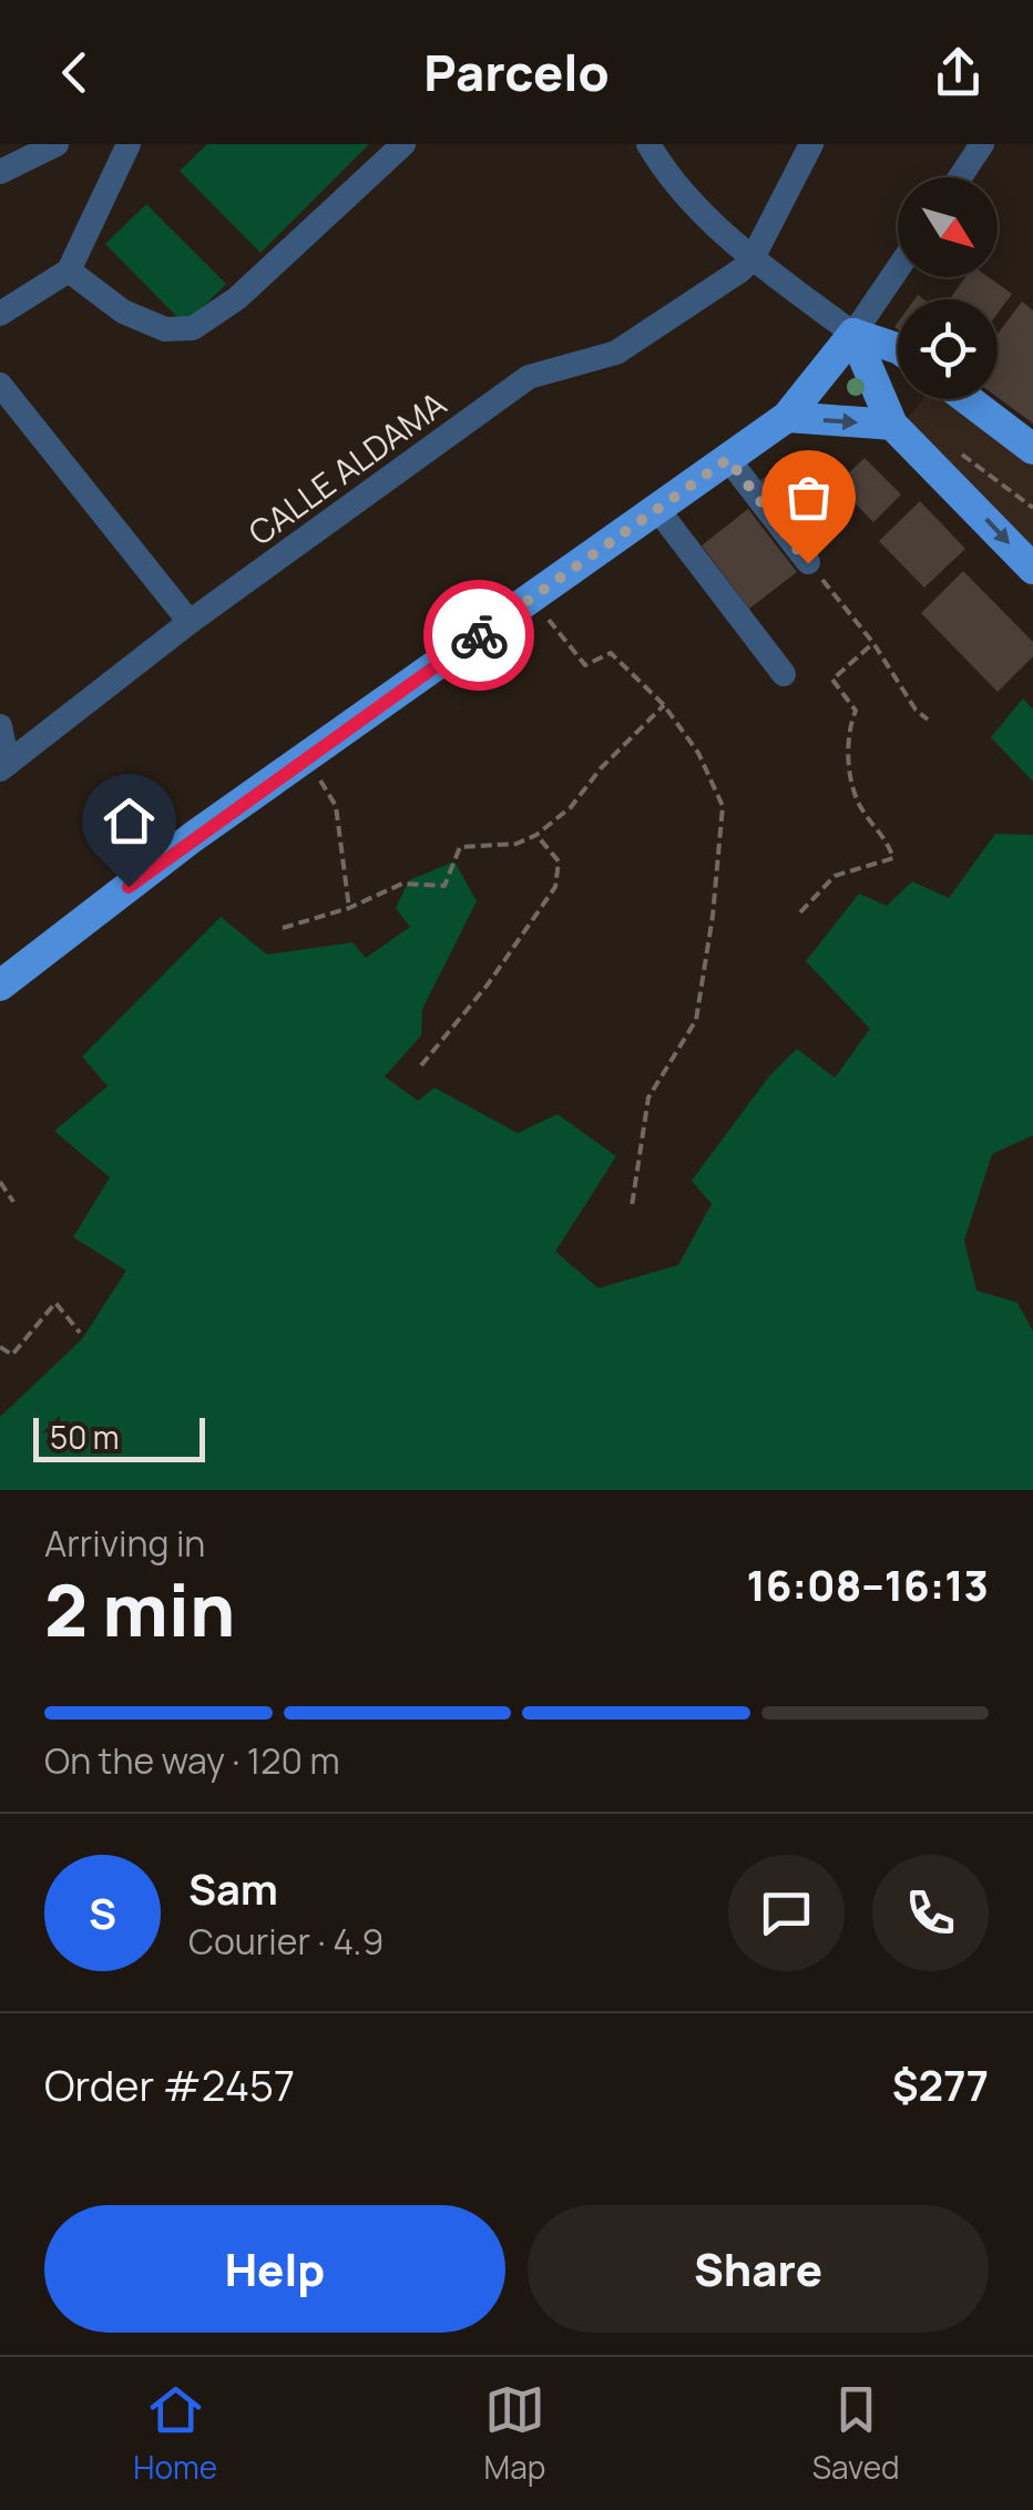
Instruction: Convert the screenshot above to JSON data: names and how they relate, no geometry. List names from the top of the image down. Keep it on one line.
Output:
{"streets":{"street":["CALLE ALDAMA"]},"scale_bar":"50 m","north":"bottom right","page":{"header":"Parcelo","scale":"50 m","heading":["2 min","Arriving in","16:08–16:13"],"panel":["Sam","Courier · 4.9","Order #2457","$277"],"bar":"On the way · 120 m","round":"S","buttons":["Help","Share"],"tabs":["Home","Map","Saved"]}}
